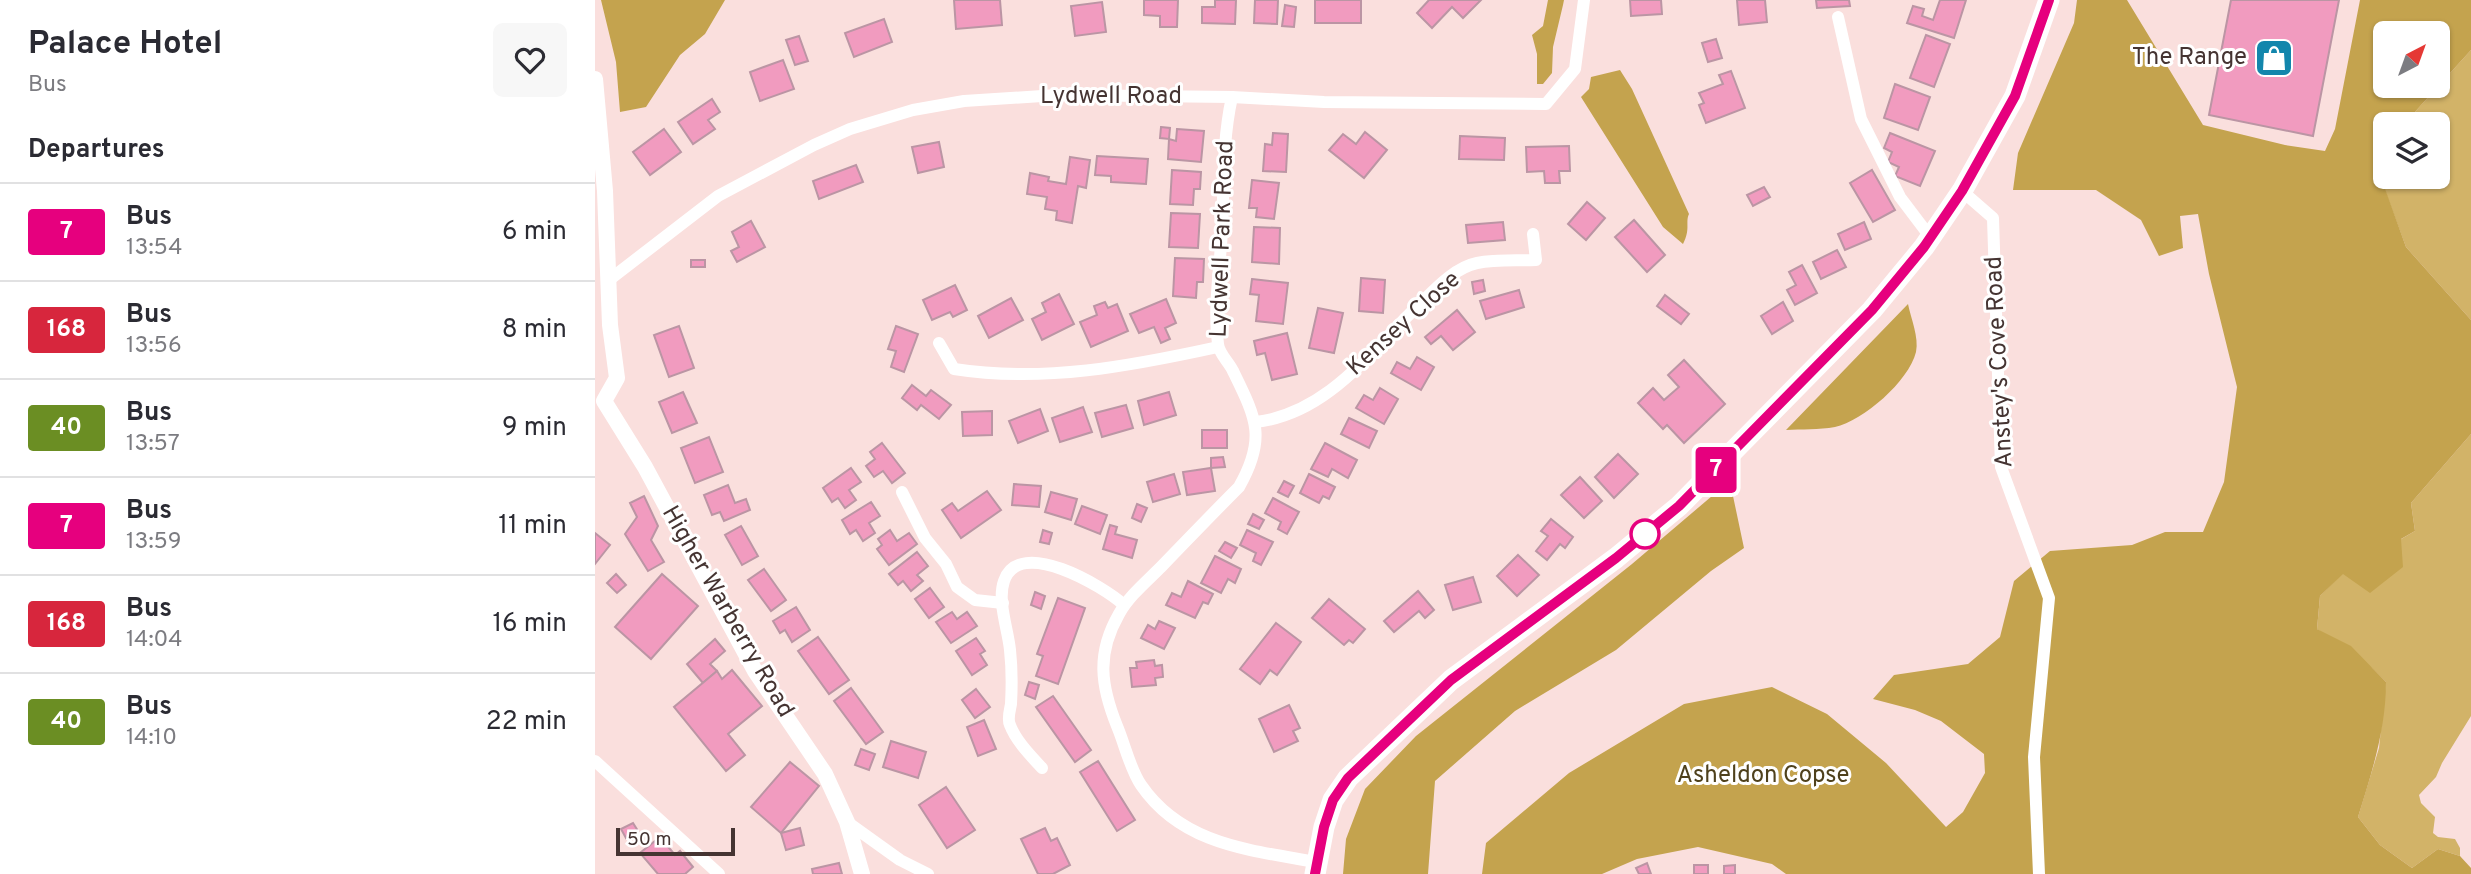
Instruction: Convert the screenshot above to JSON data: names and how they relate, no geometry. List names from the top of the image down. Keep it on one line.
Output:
{"streets":{"street":["Lydwell Road","Lydwell Park Road","Kensey Close","Anstey's Cove Road","Higher Warberry Road"]},"crossings":[["Lydwell Road","Lydwell Park Road"],["Lydwell Park Road","Kensey Close"]],"parks":["Asheldon Copse"],"places":{"shop":["The Range"]},"lines":["bus line 7"],"scale_bar":"50 m","north":"top right","page":{"heading":[["Palace Hotel","Bus"],"Departures"],"on_map":"7","list":[{"mark":"7","name":"Bus","note":"13:54","value":"6 min"},{"mark":"168","name":"Bus","note":"13:56","value":"8 min"},{"mark":"40","name":"Bus","note":"13:57","value":"9 min"},{"mark":"7","name":"Bus","note":"13:59","value":"11 min"},{"mark":"168","name":"Bus","note":"14:04","value":"16 min"},{"mark":"40","name":"Bus","note":"14:10","value":"22 min"}],"scale":"50 m"}}
